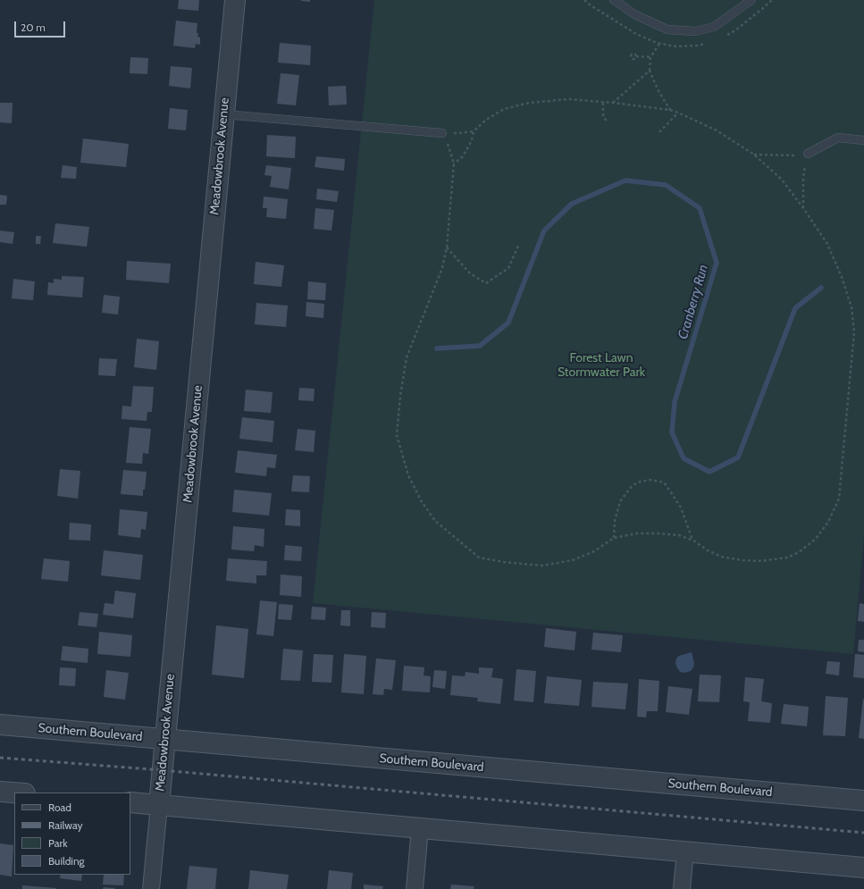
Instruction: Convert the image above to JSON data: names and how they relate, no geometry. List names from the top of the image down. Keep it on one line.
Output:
{"streets":{"street":["Meadowbrook Avenue","Southern Boulevard"]},"crossings":[["Meadowbrook Avenue","Southern Boulevard"]],"water":["Cranberry Run"],"parks":["Forest Lawn Stormwater Park"],"legend":["Road","Railway","Park","Building"],"scale_bar":"20 m"}
